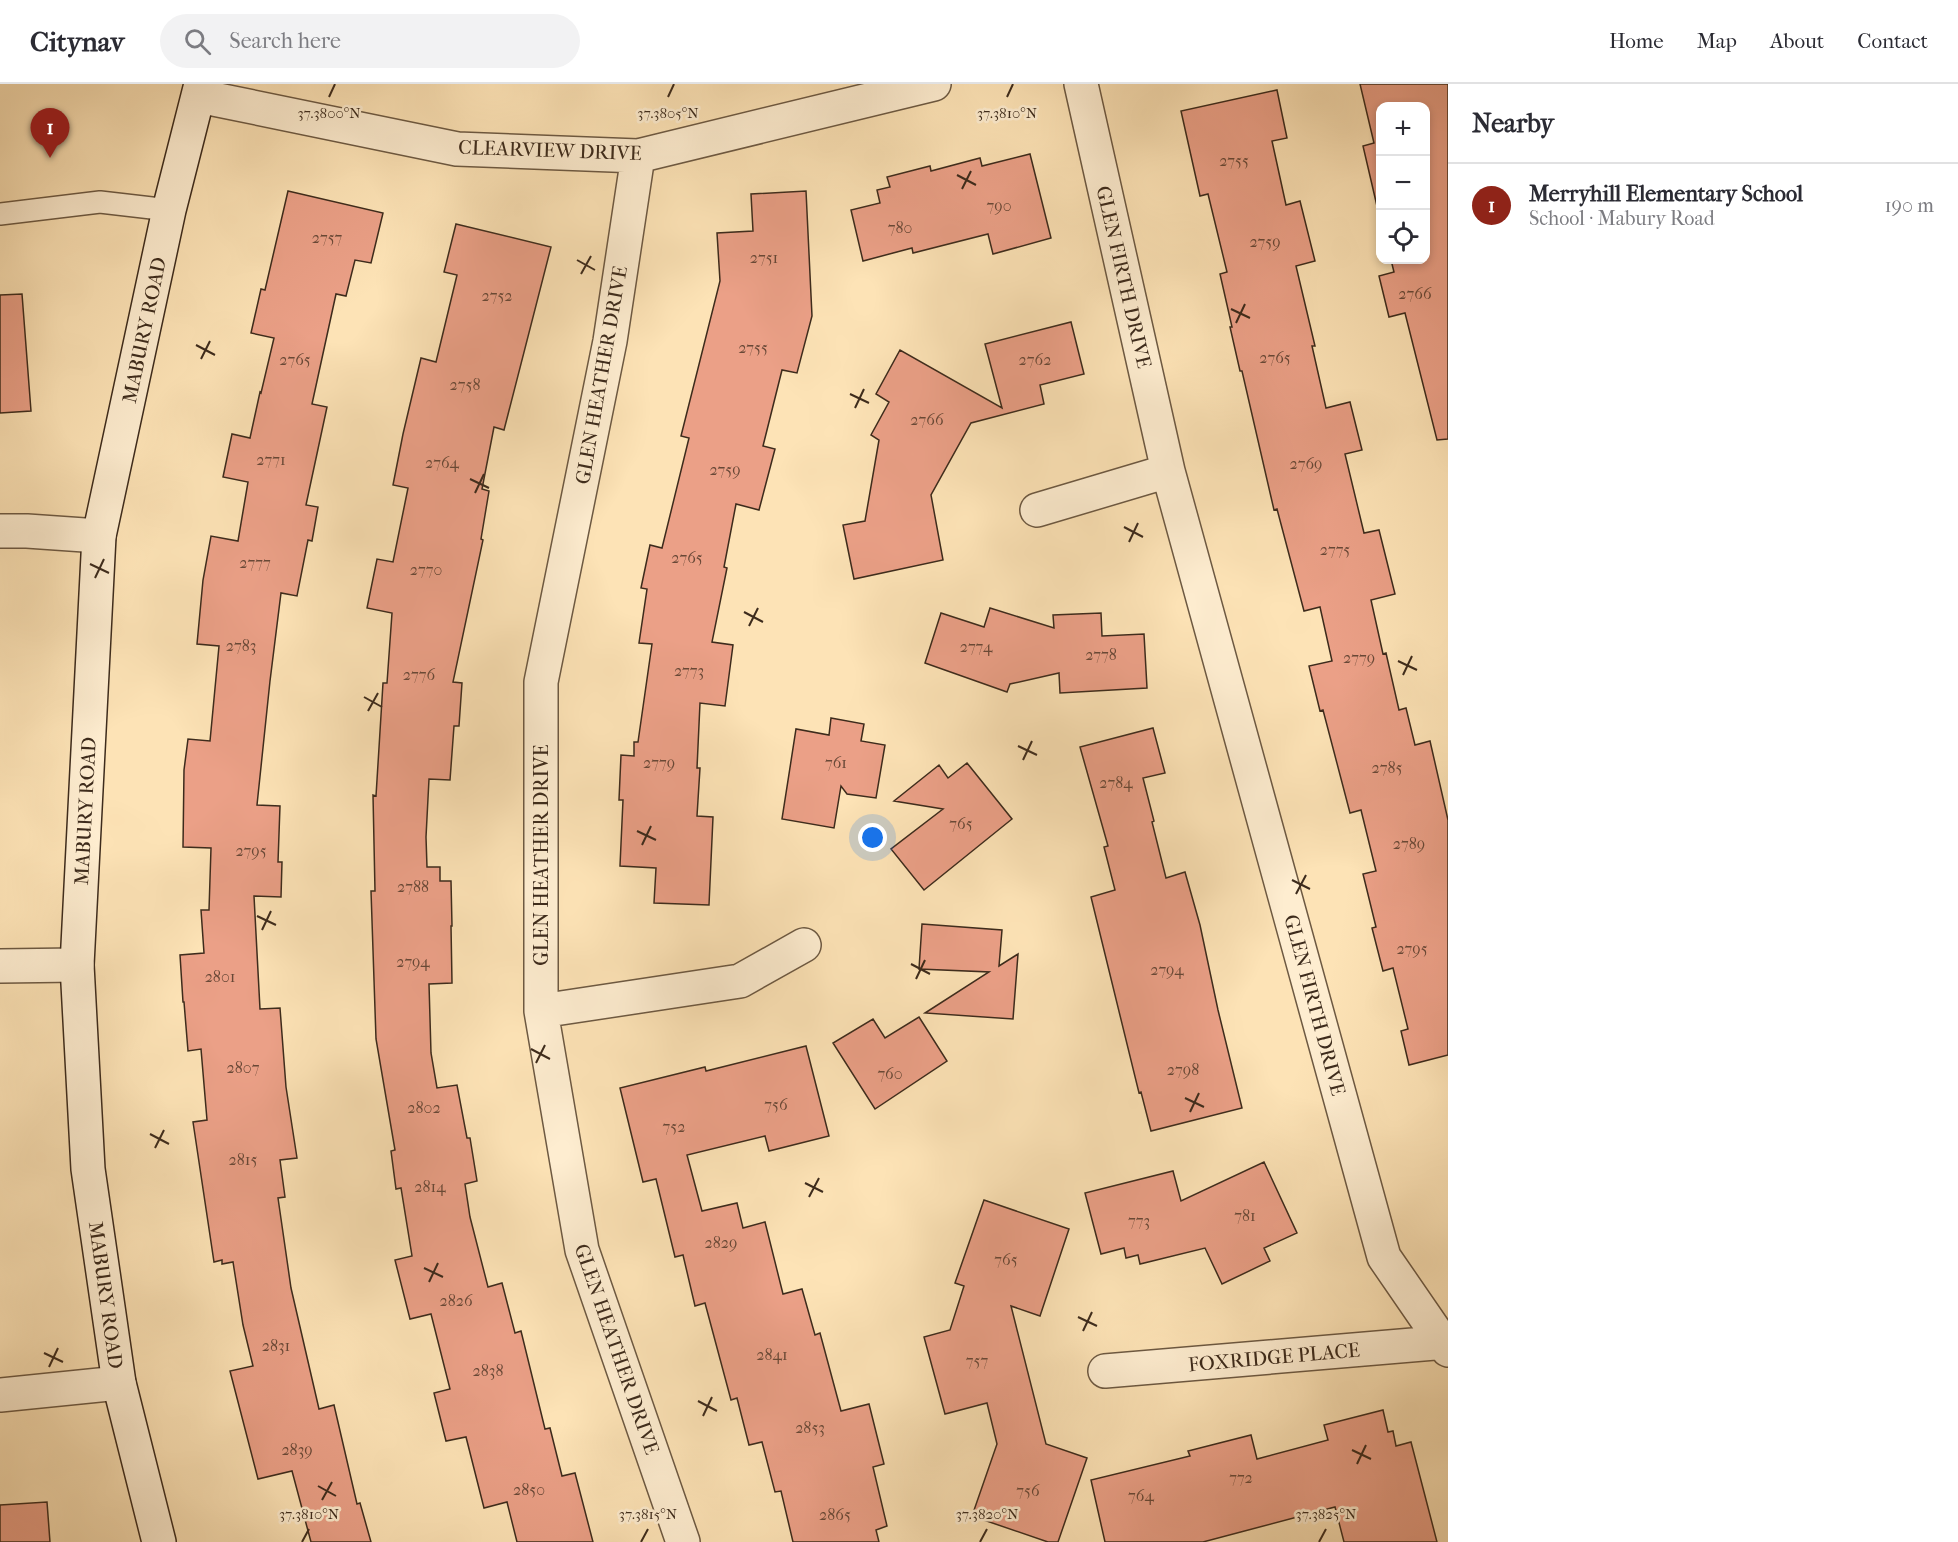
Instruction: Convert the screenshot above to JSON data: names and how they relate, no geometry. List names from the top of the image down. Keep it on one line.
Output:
{"streets":{"street":["CLEARVIEW DRIVE","GLEN FIRTH DRIVE","MABURY ROAD","GLEN HEATHER DRIVE","FOXRIDGE PLACE"]},"crossings":[["CLEARVIEW DRIVE","MABURY ROAD"],["CLEARVIEW DRIVE","GLEN HEATHER DRIVE"],["GLEN FIRTH DRIVE","FOXRIDGE PLACE"]],"house_numbers":["2755","790","780","2757","2759","2751","2766","2752","2755","2765","2765","2762","2758","2766","2771","2764","2769","2759","2775","2765","2777","2770","2783","2774","2778","2779","2773","2776","2779","761","2785","2784","765","2789","2795","2788","2795","2794","2794","2801","2807","2798","760","756","2802","752","2815","2814","781","773","2829","765","2826","2831","2841","757","2838","2853","2839","772","2850","756","764","2865"],"page":{"header":"Citynav","search":"Search here","nav":["Home","Map","About","Contact"],"heading":"Nearby","map_buttons":["+","−"],"pins":"1","list":[{"mark":"1","name":"Merryhill Elementary School","note":"School · Mabury Road","value":"190 m"}]},"coordinates":["37.3800°N","37.3805°N","37.3810°N","37.3815°N","37.3820°N","37.3825°N"]}
